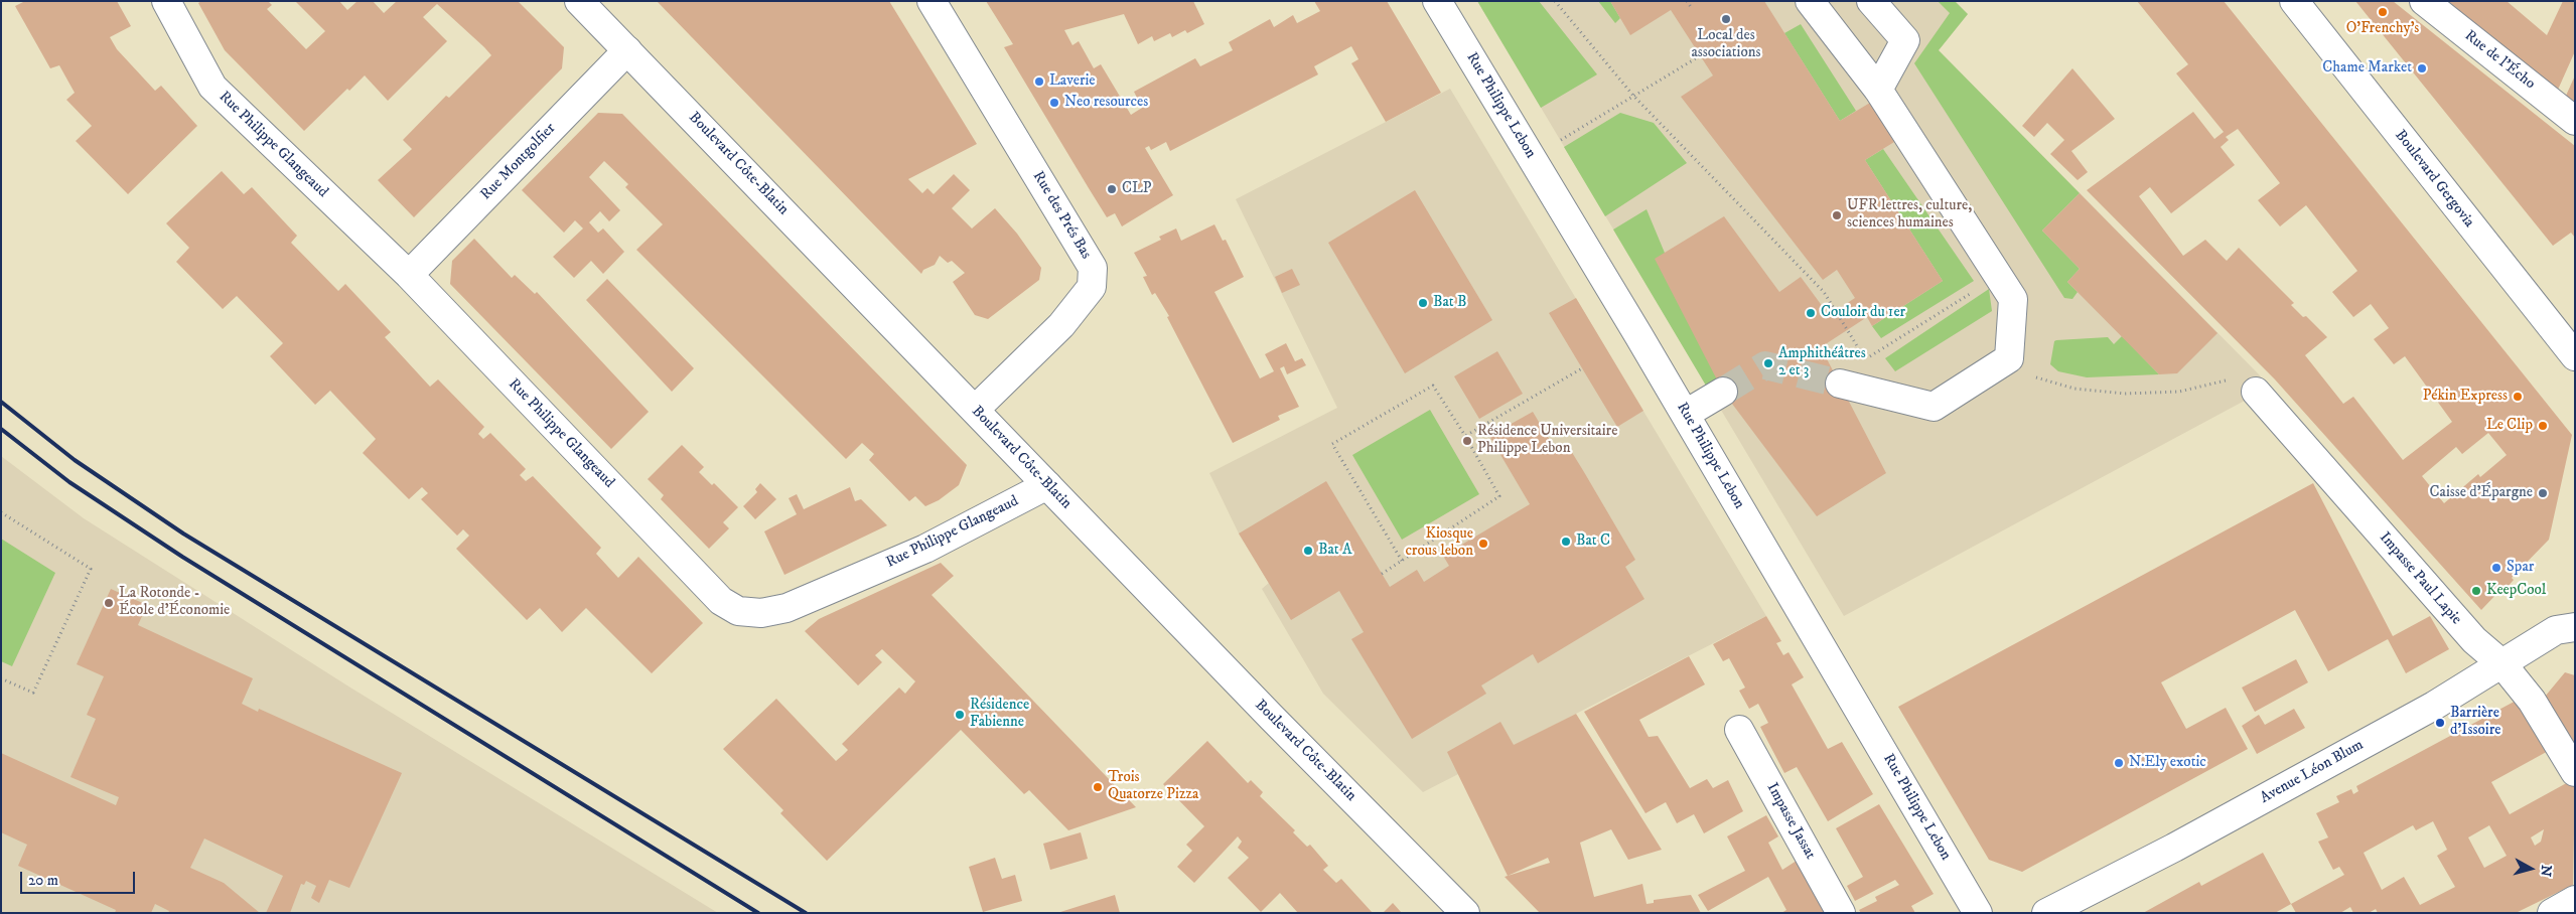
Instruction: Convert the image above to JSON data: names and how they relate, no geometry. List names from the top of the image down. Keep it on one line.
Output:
{"streets":{"street":["Rue de l'Écho","Rue Philippe Lebon","Rue Philippe Glangeaud","Rue Montgolfier","Boulevard Côte-Blatin","Boulevard Gergovia","Rue des Prés Bas","Impasse Paul Lapie","Avenue Léon Blum","Impasse Jassat"]},"crossings":[["Rue Philippe Glangeaud","Rue Montgolfier"],["Rue Philippe Glangeaud","Boulevard Côte-Blatin"],["Rue Montgolfier","Boulevard Côte-Blatin"],["Boulevard Côte-Blatin","Rue des Prés Bas"],["Impasse Paul Lapie","Avenue Léon Blum"]],"places":["O'Frenchy's","Local des associations","Chame Market","Laverie","Neo resources","CLP","UFR lettres, culture, sciences humaines","Bat B","Couloir du 1er","Amphithéâtres 2 et 3","Pékin Express","Le Clip","Résidence Universitaire Philippe Lebon","Caisse d'Épargne","Bat C","Kiosque crous lebon","Bat A","Spar","KeepCool","La Rotonde - École d'Économie","Résidence Fabienne","Barrière d'Issoire","N.Ely exotic","Trois Quatorze Pizza"],"scale_bar":"20 m","north":"right"}
